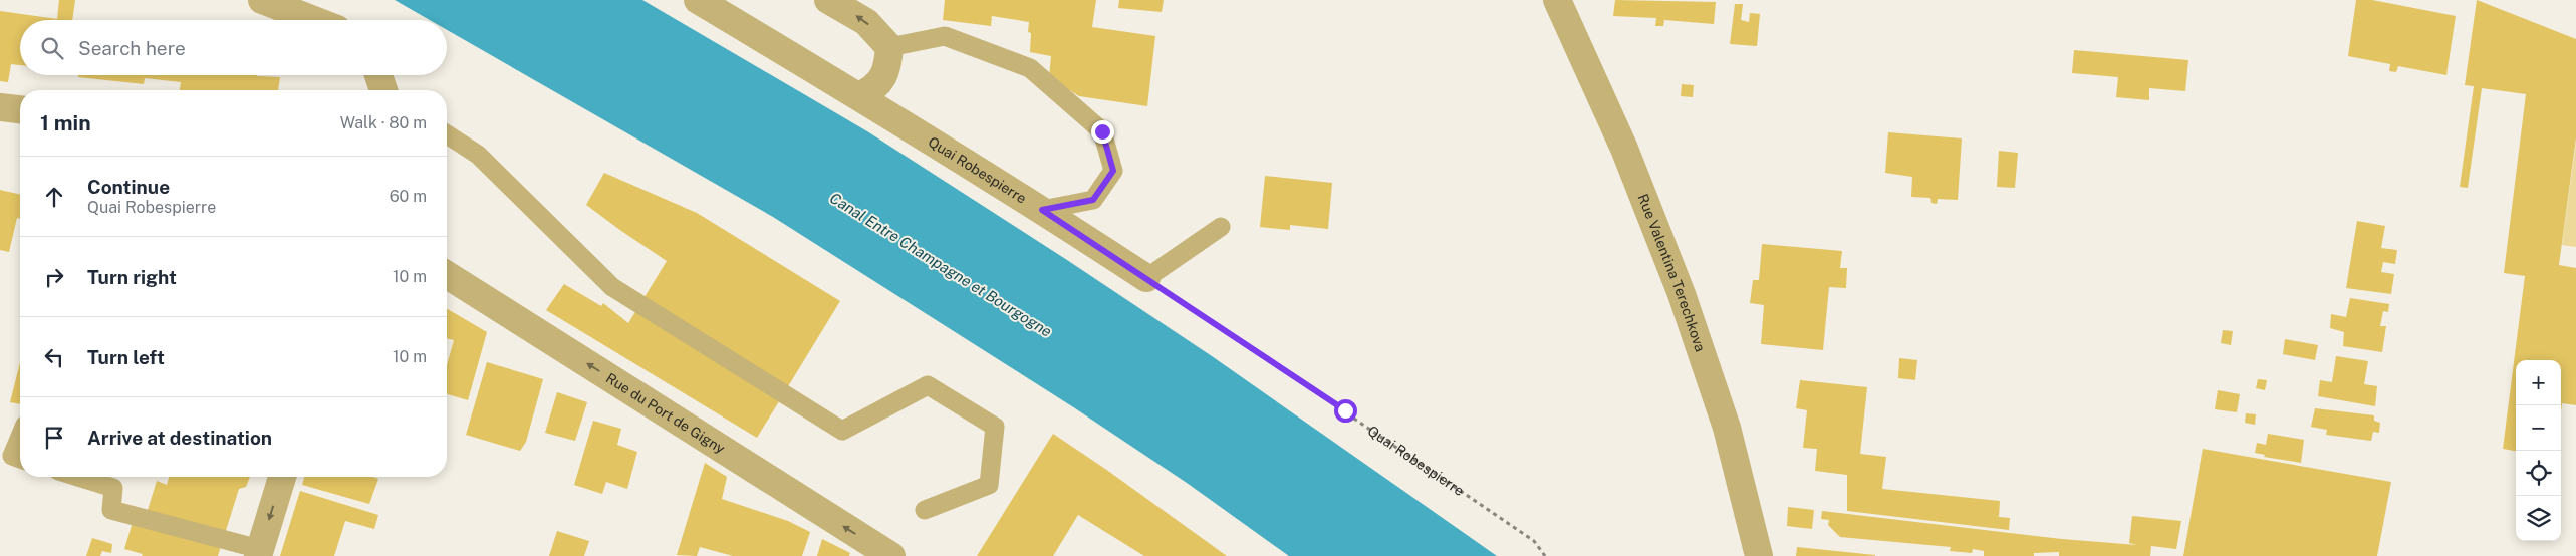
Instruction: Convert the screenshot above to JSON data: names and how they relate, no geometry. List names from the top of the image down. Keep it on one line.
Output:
{"streets":{"street":["Quai Robespierre","Rue Valentina Terechkova","Rue du Port de Gigny"]},"one_way":["Rue du Port de Gigny"],"water":["Canal Entre Champagne et Bourgogne"],"page":{"search":"Search here","heading":["1 min","Walk · 80 m"],"list":[["Continue","Quai Robespierre","60 m"],["Turn right","10 m"],["Turn left","10 m"],"Arrive at destination"],"map_buttons":["+","−"]}}
